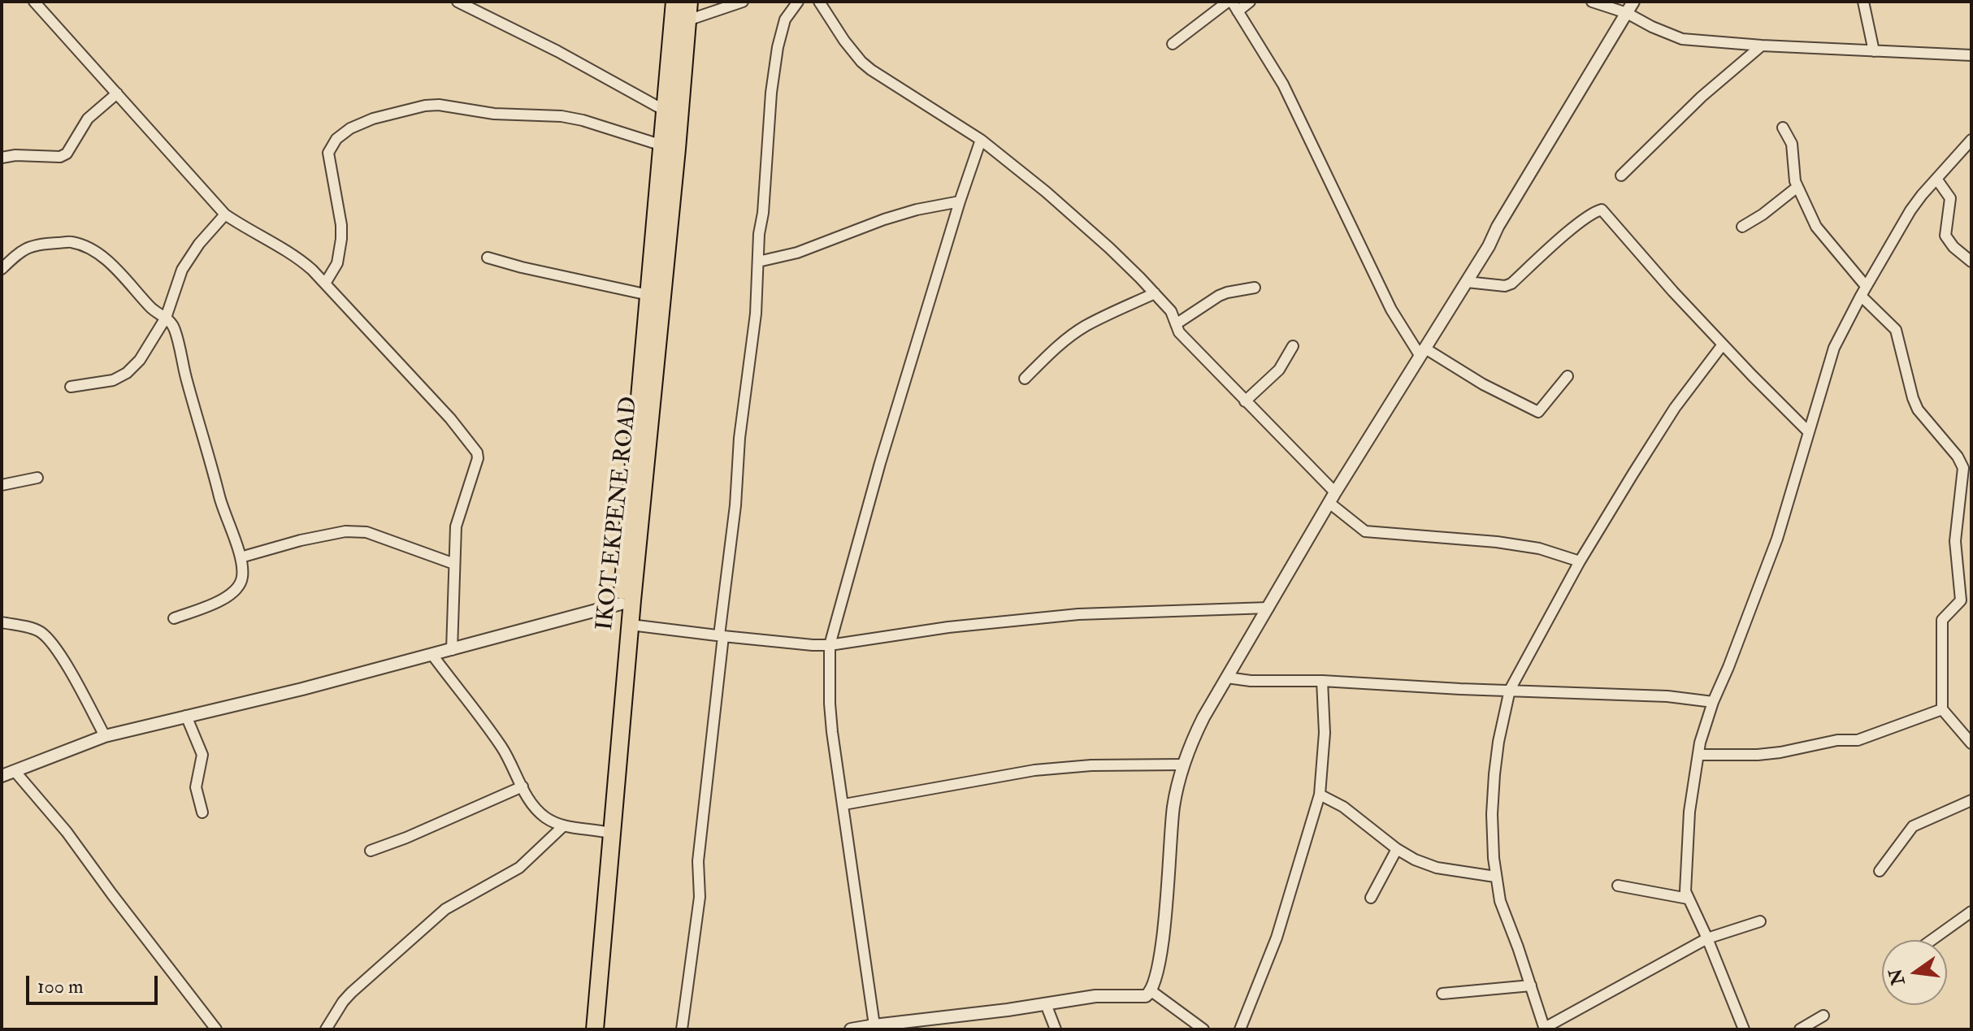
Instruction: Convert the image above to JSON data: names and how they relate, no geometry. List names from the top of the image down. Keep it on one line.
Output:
{"streets":{"highway":["IKOT EKPENE ROAD"]},"scale_bar":"100 m","north":"left"}
